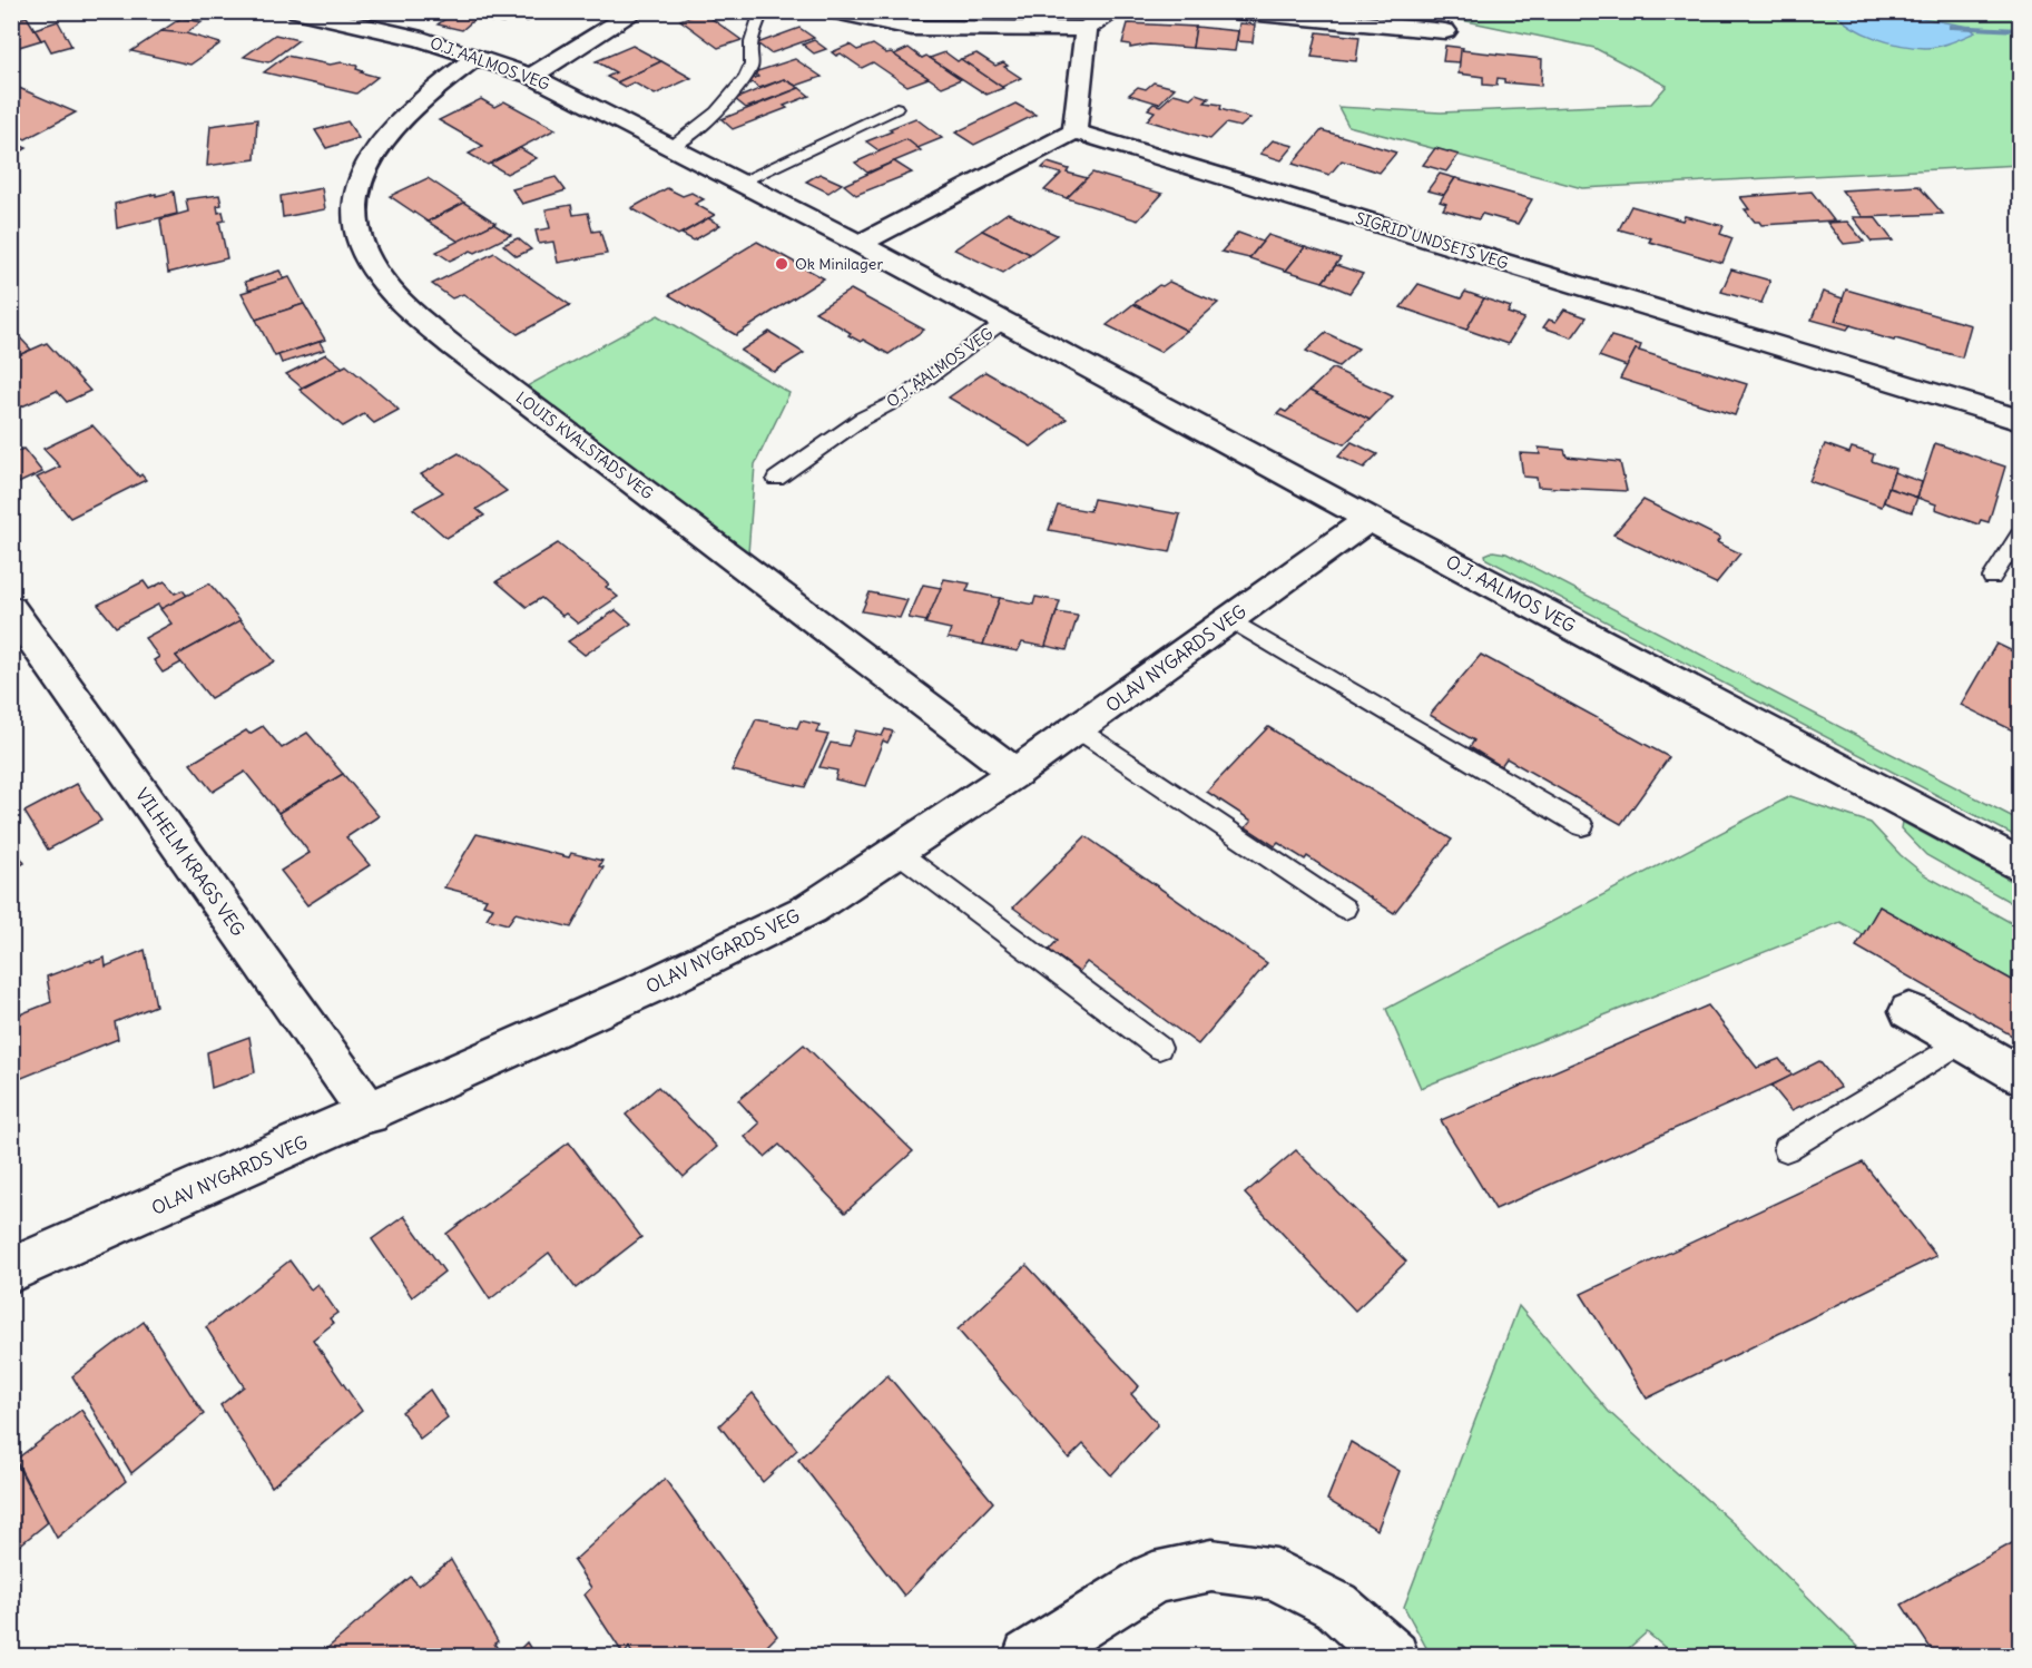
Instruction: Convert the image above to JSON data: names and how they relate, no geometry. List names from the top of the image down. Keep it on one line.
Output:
{"streets":{"street":["O.J. AALMOS VEG","SIGRID UNDSETS VEG","LOUIS KVALSTADS VEG","OLAV NYGARDS VEG","VILHELM KRAGS VEG"]},"crossings":[["O.J. AALMOS VEG","LOUIS KVALSTADS VEG"],["O.J. AALMOS VEG","OLAV NYGARDS VEG"],["LOUIS KVALSTADS VEG","OLAV NYGARDS VEG"],["OLAV NYGARDS VEG","VILHELM KRAGS VEG"]],"places":["Ok Minilager"]}
